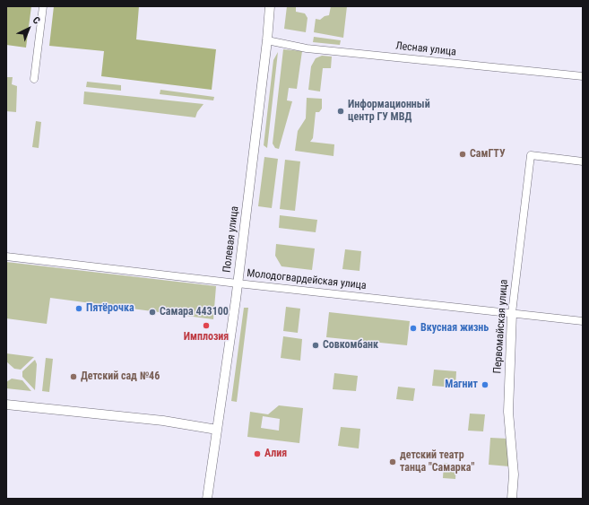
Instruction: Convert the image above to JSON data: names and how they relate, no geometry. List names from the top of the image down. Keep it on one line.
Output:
{"streets":{"street":["Лесная улица","Полевая улица","Молодогвардейская улица","Первомайская улица"]},"crossings":[["Лесная улица","Полевая улица"],["Полевая улица","Молодогвардейская улица"],["Молодогвардейская улица","Первомайская улица"]],"places":["Информационный центр ГУ МВД","СамГТУ","Пятёрочка","Самара 443100","Имплозия","Вкусная жизнь","Совкомбанк","Детский сад №46","Магнит","Алия","детский театр танца \"Самарка\""],"north":"top right"}
